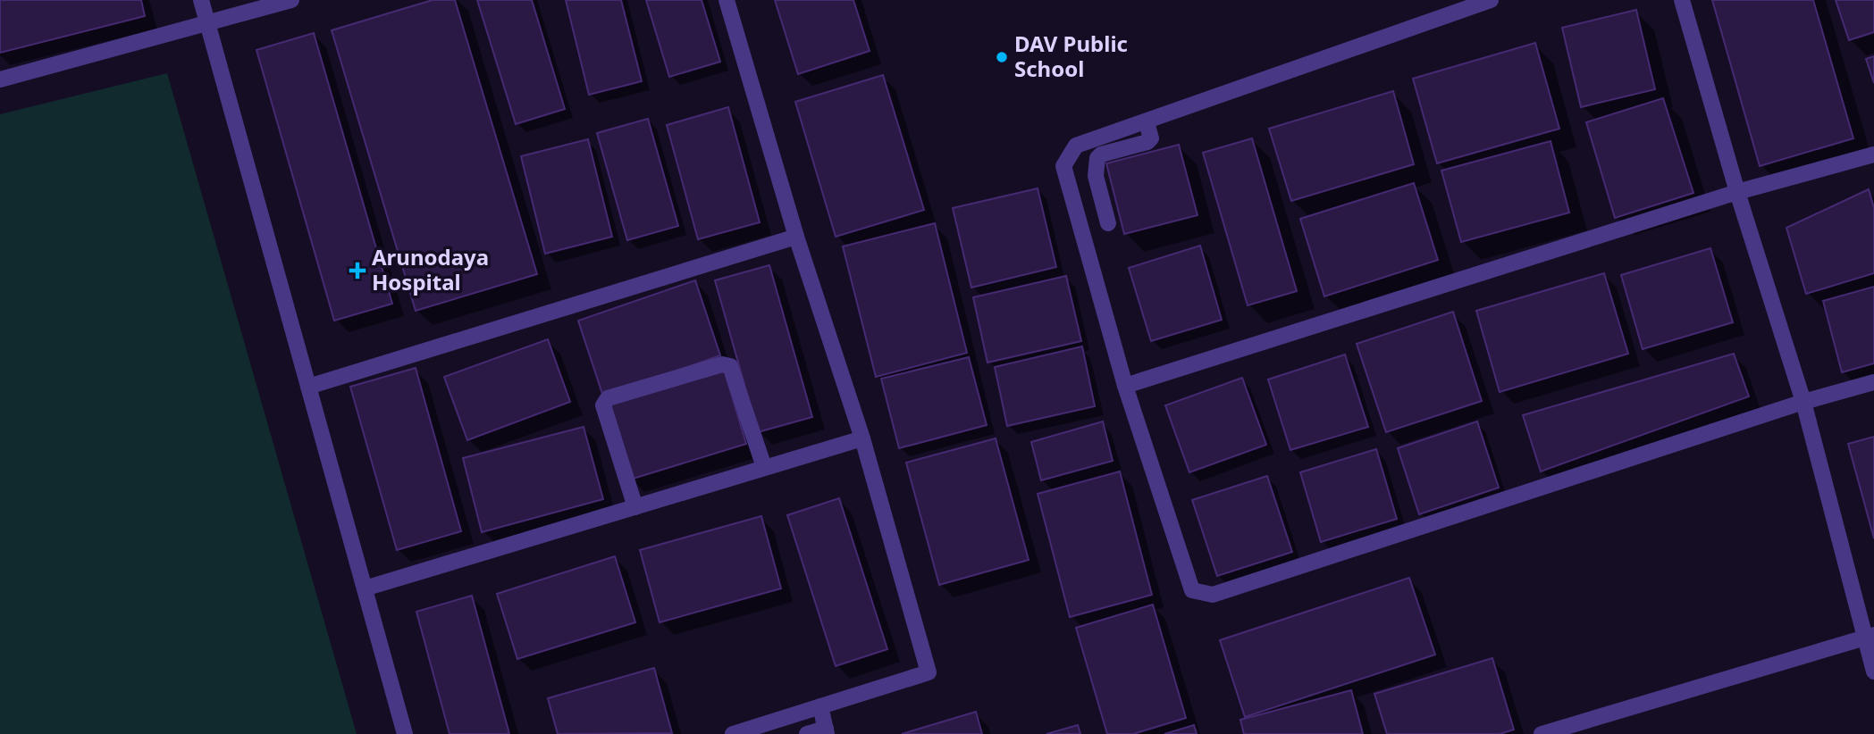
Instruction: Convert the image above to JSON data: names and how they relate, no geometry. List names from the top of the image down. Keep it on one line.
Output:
{"places":{"other":["DAV Public School"],"health":["Arunodaya Hospital"]}}
